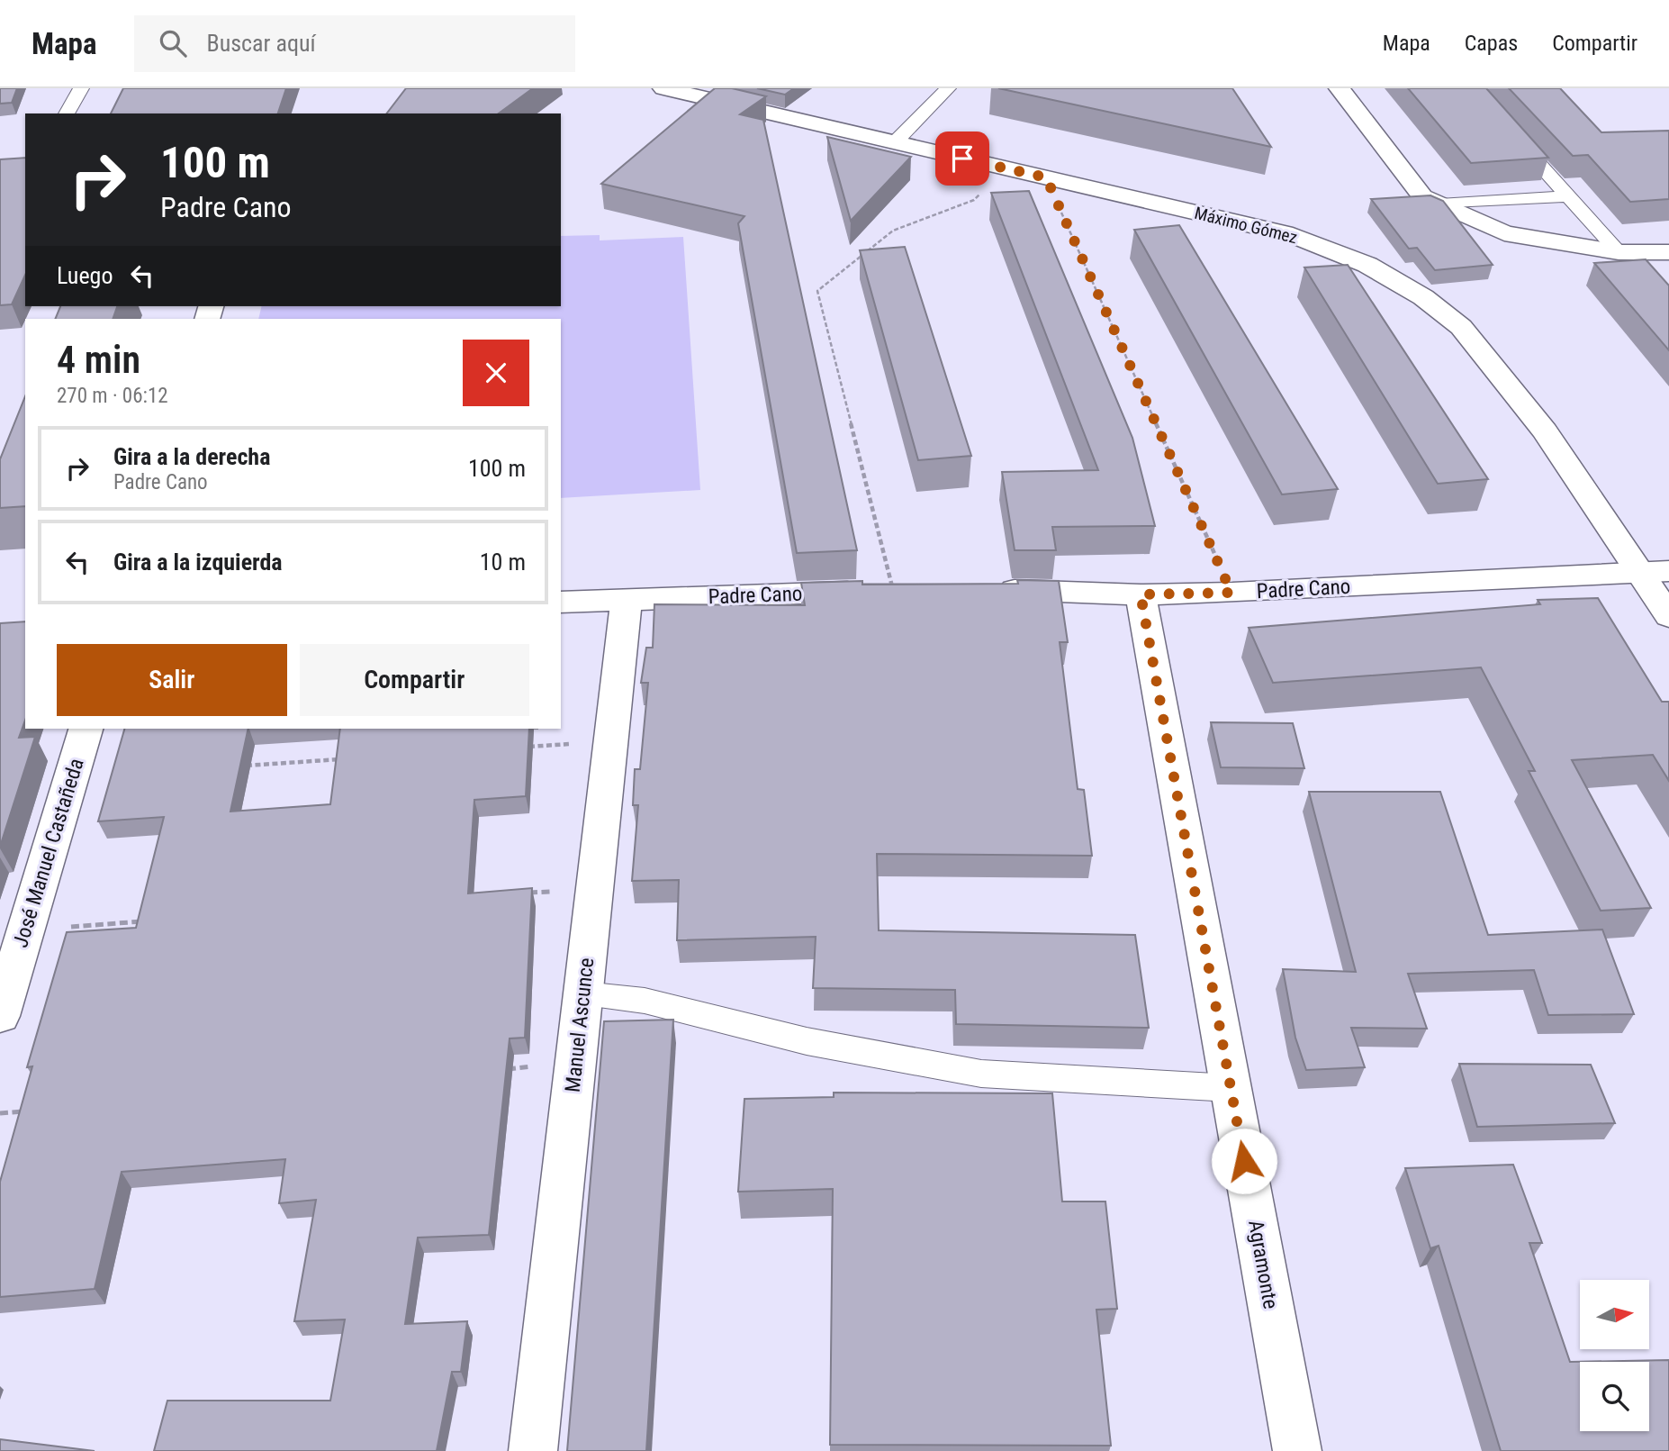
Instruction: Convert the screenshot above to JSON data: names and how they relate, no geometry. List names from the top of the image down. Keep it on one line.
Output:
{"streets":{"street":["Máximo Gómez","Padre Cano","José Manuel Castañeda","Manuel Ascunce","Agramonte"]},"crossings":[["Máximo Gómez","Padre Cano"],["Padre Cano","Manuel Ascunce"],["Padre Cano","Agramonte"]],"north":"right","page":{"header":"Mapa","search":"Buscar aquí","nav":["Mapa","Capas","Compartir"],"turn":["100 m","Padre Cano"],"then":"Luego","heading":["4 min","270 m · 06:12"],"list":[{"name":"Gira a la derecha","note":"Padre Cano","value":"100 m"},{"name":"Gira a la izquierda","value":"10 m"}],"buttons":["Salir","Compartir"]}}
